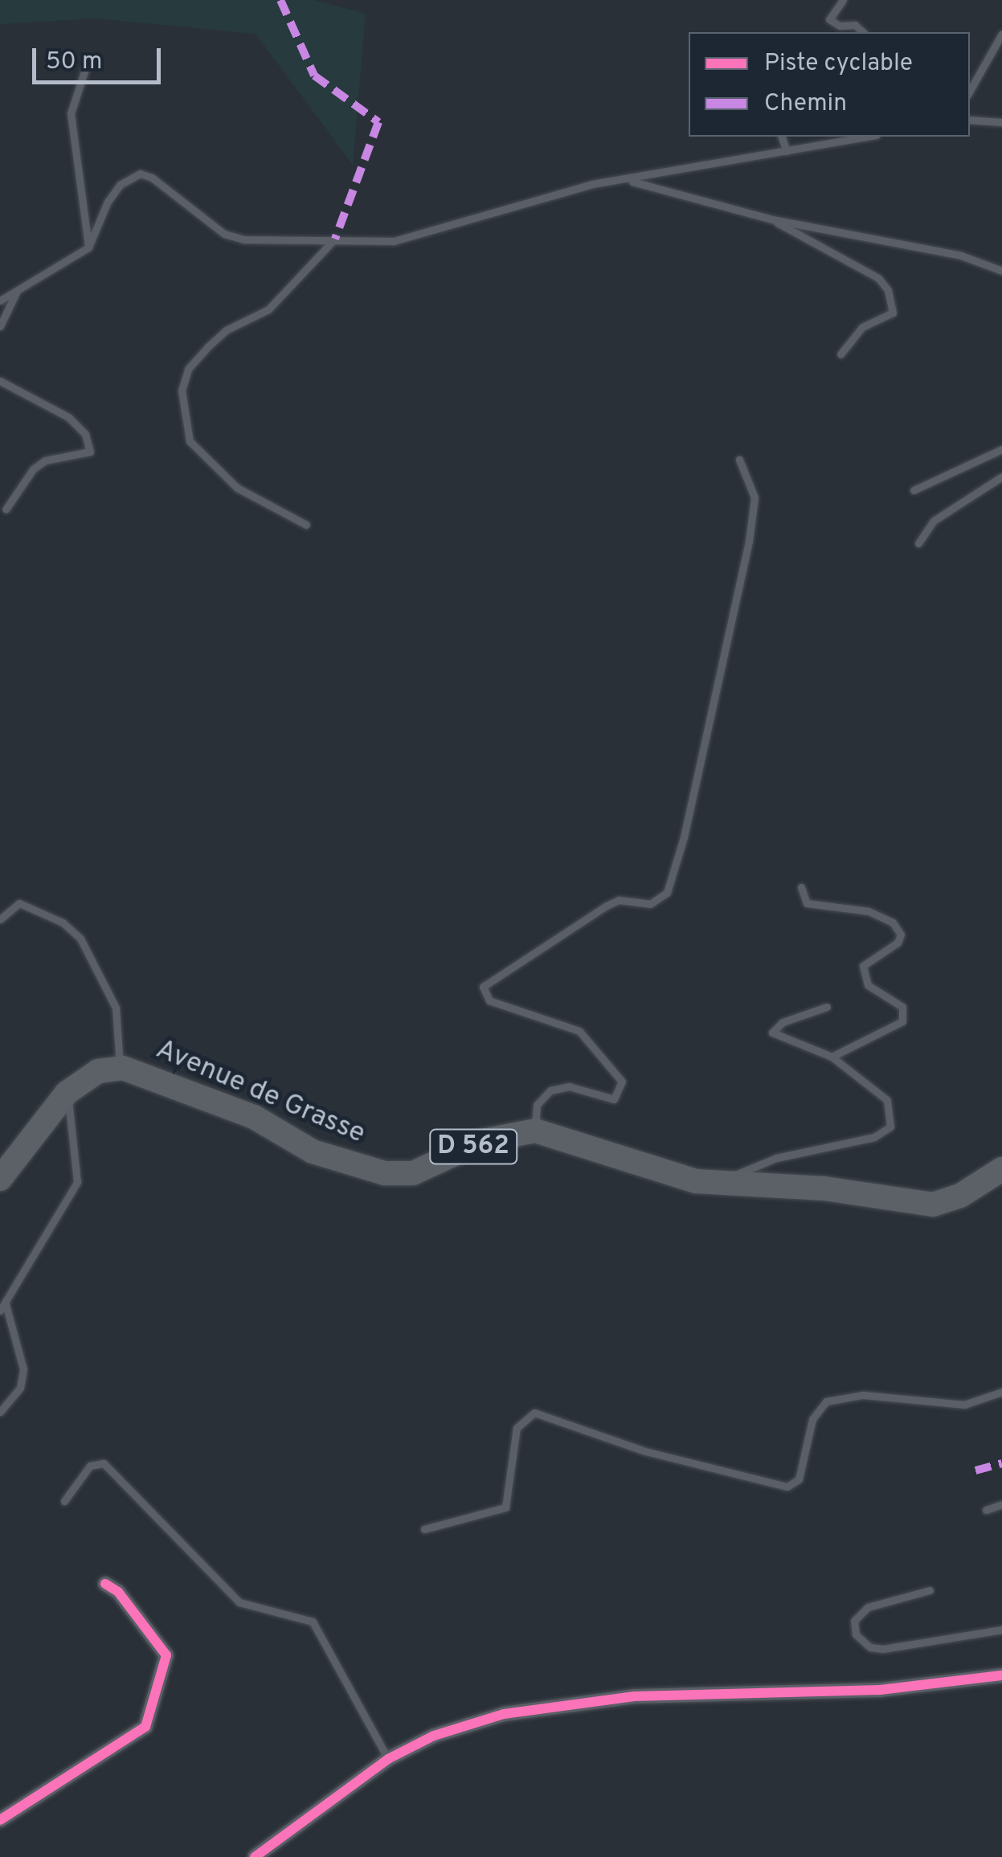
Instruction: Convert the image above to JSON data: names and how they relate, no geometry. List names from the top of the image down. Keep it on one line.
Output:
{"streets":{"main road":["Avenue de Grasse","D 562"]},"legend":["Piste cyclable","Chemin"],"scale_bar":"50 m"}
